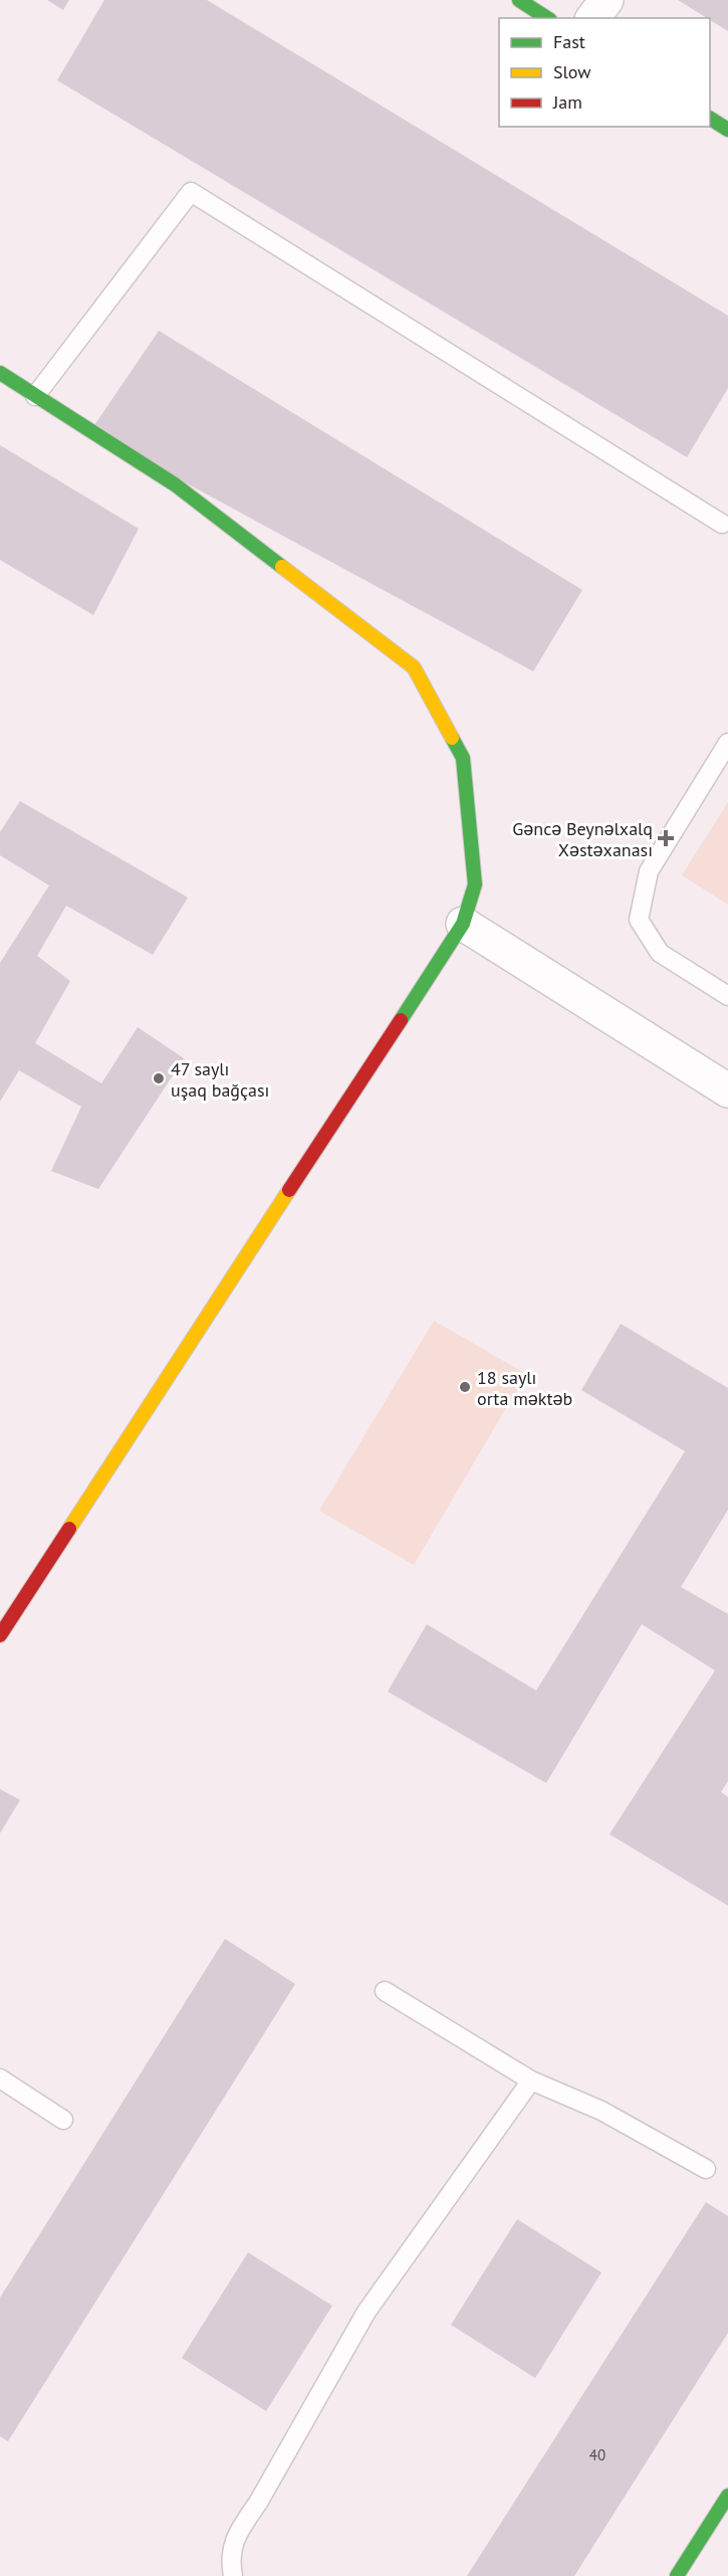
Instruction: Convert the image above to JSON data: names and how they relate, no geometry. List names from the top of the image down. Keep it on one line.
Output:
{"places":{"health":["Gəncə Beynəlxalq Xəstəxanası"],"other":["47 saylı uşaq bağçası","18 saylı orta məktəb"]},"house_numbers":["40"],"legend":["Fast","Slow","Jam"]}
